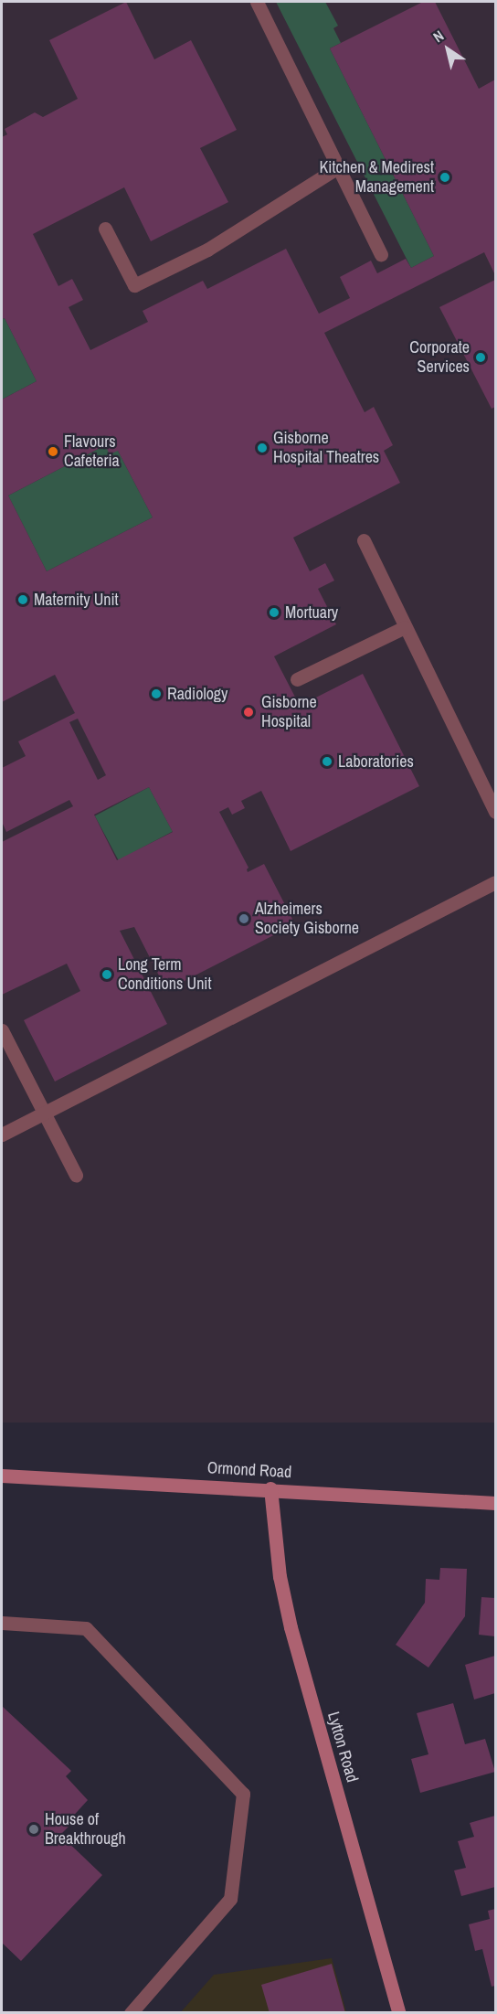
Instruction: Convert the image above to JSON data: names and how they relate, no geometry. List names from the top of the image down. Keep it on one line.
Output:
{"streets":{"main road":["Ormond Road","Lytton Road"]},"crossings":[["Ormond Road","Lytton Road"]],"places":["Kitchen & Medirest Management","Corporate Services","Gisborne Hospital Theatres","Flavours Cafeteria","Maternity Unit","Mortuary","Radiology","Gisborne Hospital","Laboratories","Alzheimers Society Gisborne","Long Term Conditions Unit","House of Breakthrough"],"north":"top left"}
